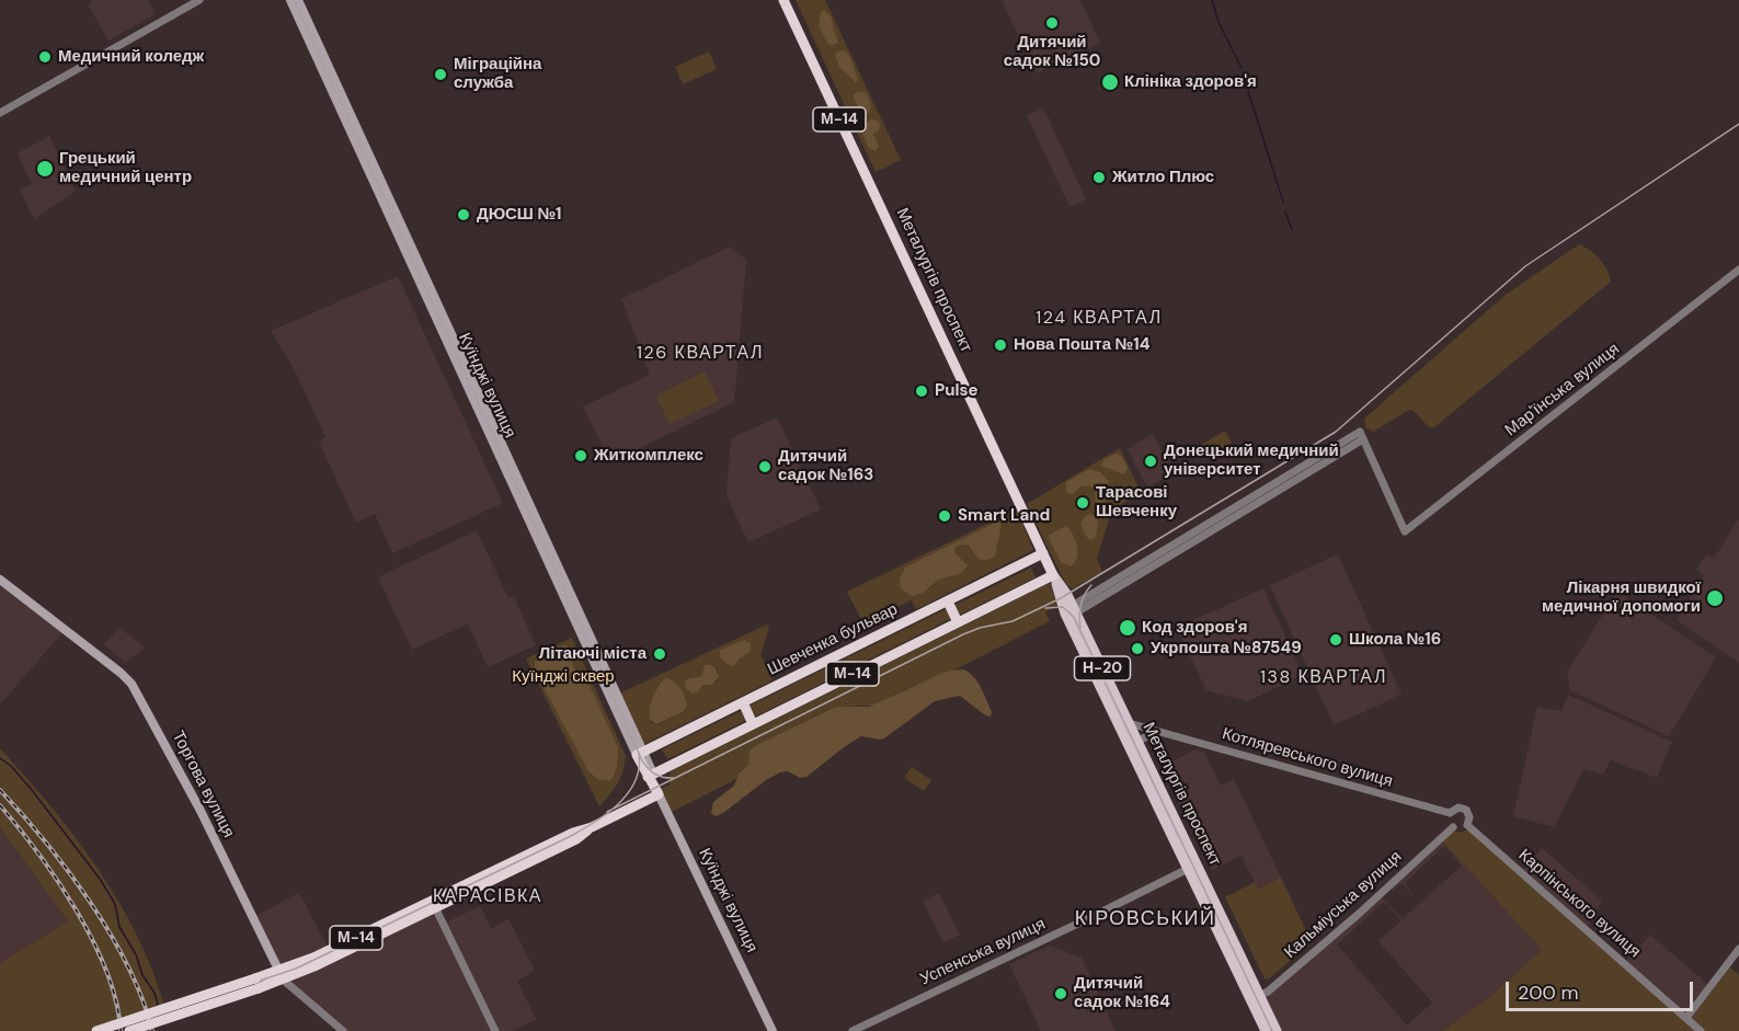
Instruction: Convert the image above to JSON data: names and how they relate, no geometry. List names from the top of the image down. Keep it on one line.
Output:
{"streets":{"highway":["М-14","Металургів проспект","Куїнджі вулиця","Шевченка бульвар"],"main road":["Н-20","Торгова вулиця"],"street":["Мар'їнська вулиця","Котляревського вулиця","Карпінського вулиця","Кальміуська вулиця","Успенська вулиця"]},"crossings":[["М-14","Металургів проспект"],["М-14","Куїнджі вулиця"],["М-14","Торгова вулиця"],["Металургів проспект","Мар'їнська вулиця"],["Металургів проспект","Шевченка бульвар"],["Металургів проспект","Котляревського вулиця"],["Металургів проспект","Кальміуська вулиця"],["Металургів проспект","Успенська вулиця"],["Куїнджі вулиця","Шевченка бульвар"],["Котляревського вулиця","Карпінського вулиця"],["Котляревського вулиця","Кальміуська вулиця"],["Карпінського вулиця","Кальміуська вулиця"]],"districts":["124 КВАРТАЛ","126 КВАРТАЛ","138 КВАРТАЛ","КАРАСІВКА","КІРОВСЬКИЙ"],"parks":["Куїнджі сквер"],"places":["Дитячий садок №150","Медичний коледж","Міграційна служба","Клініка здоров'я","Грецький медичний центр","Житло Плюс","ДЮСШ №1","Нова Пошта №14","Pulse","Житкомплекс","Донецький медичний університет","Дитячий садок №163","Тарасові Шевченку","Smart Land","Лікарня швидкої медичної допомоги","Код здоров'я","Школа №16","Укрпошта №87549","Літаючі міста","Дитячий садок №164"],"scale_bar":"200 m"}
